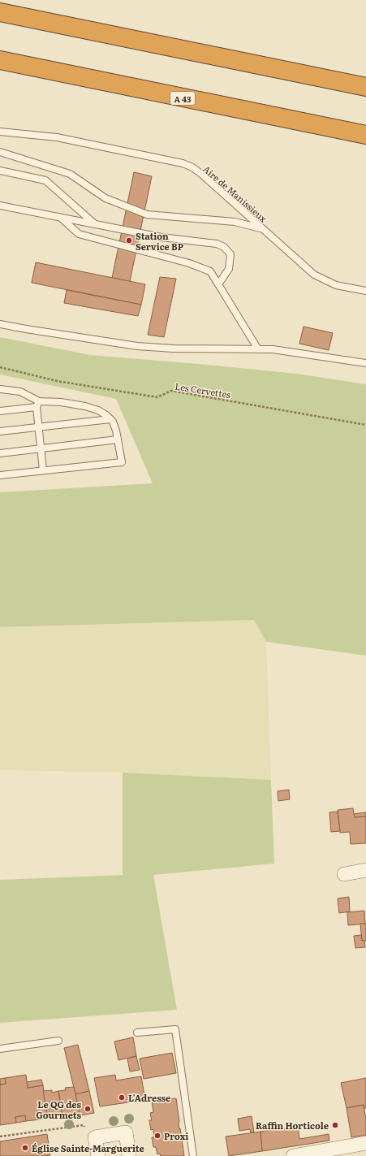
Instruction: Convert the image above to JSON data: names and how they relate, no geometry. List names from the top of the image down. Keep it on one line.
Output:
{"streets":{"highway":["A 43"],"lane":["Aire de Manissieux"],"path":["Les Cervettes"]},"places":["Station Service BP","L'Adresse","Le QG des Gourmets","Raffin Horticole","Proxi","Église Sainte-Marguerite"]}
